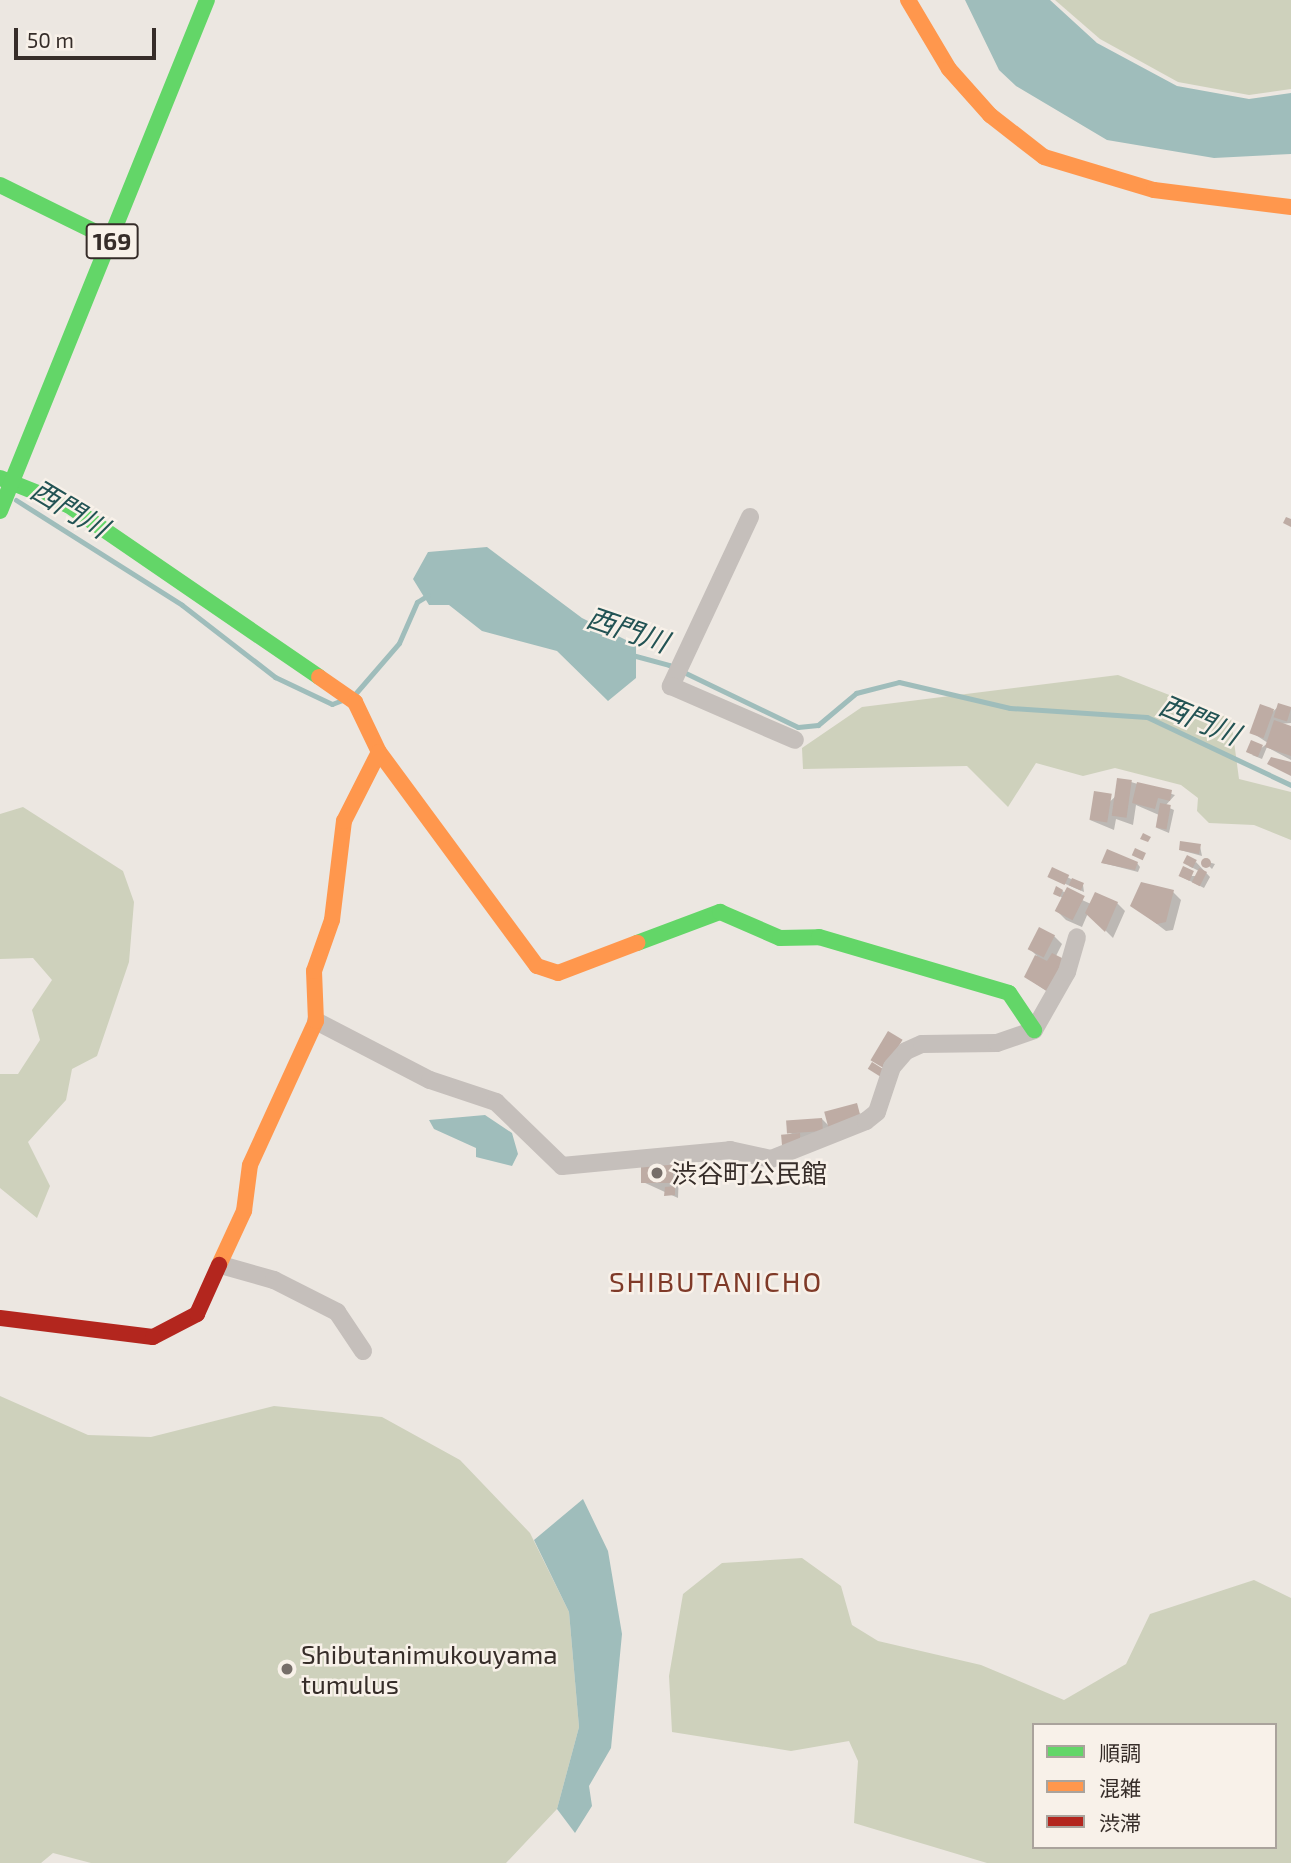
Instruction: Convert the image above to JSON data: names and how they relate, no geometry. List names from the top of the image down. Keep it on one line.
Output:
{"streets":{"main road":["169"]},"districts":["SHIBUTANICHO"],"water":["西門川"],"places":["渋谷町公民館","Shibutanimukouyama tumulus"],"legend":["順調","混雑","渋滞"],"scale_bar":"50 m"}
